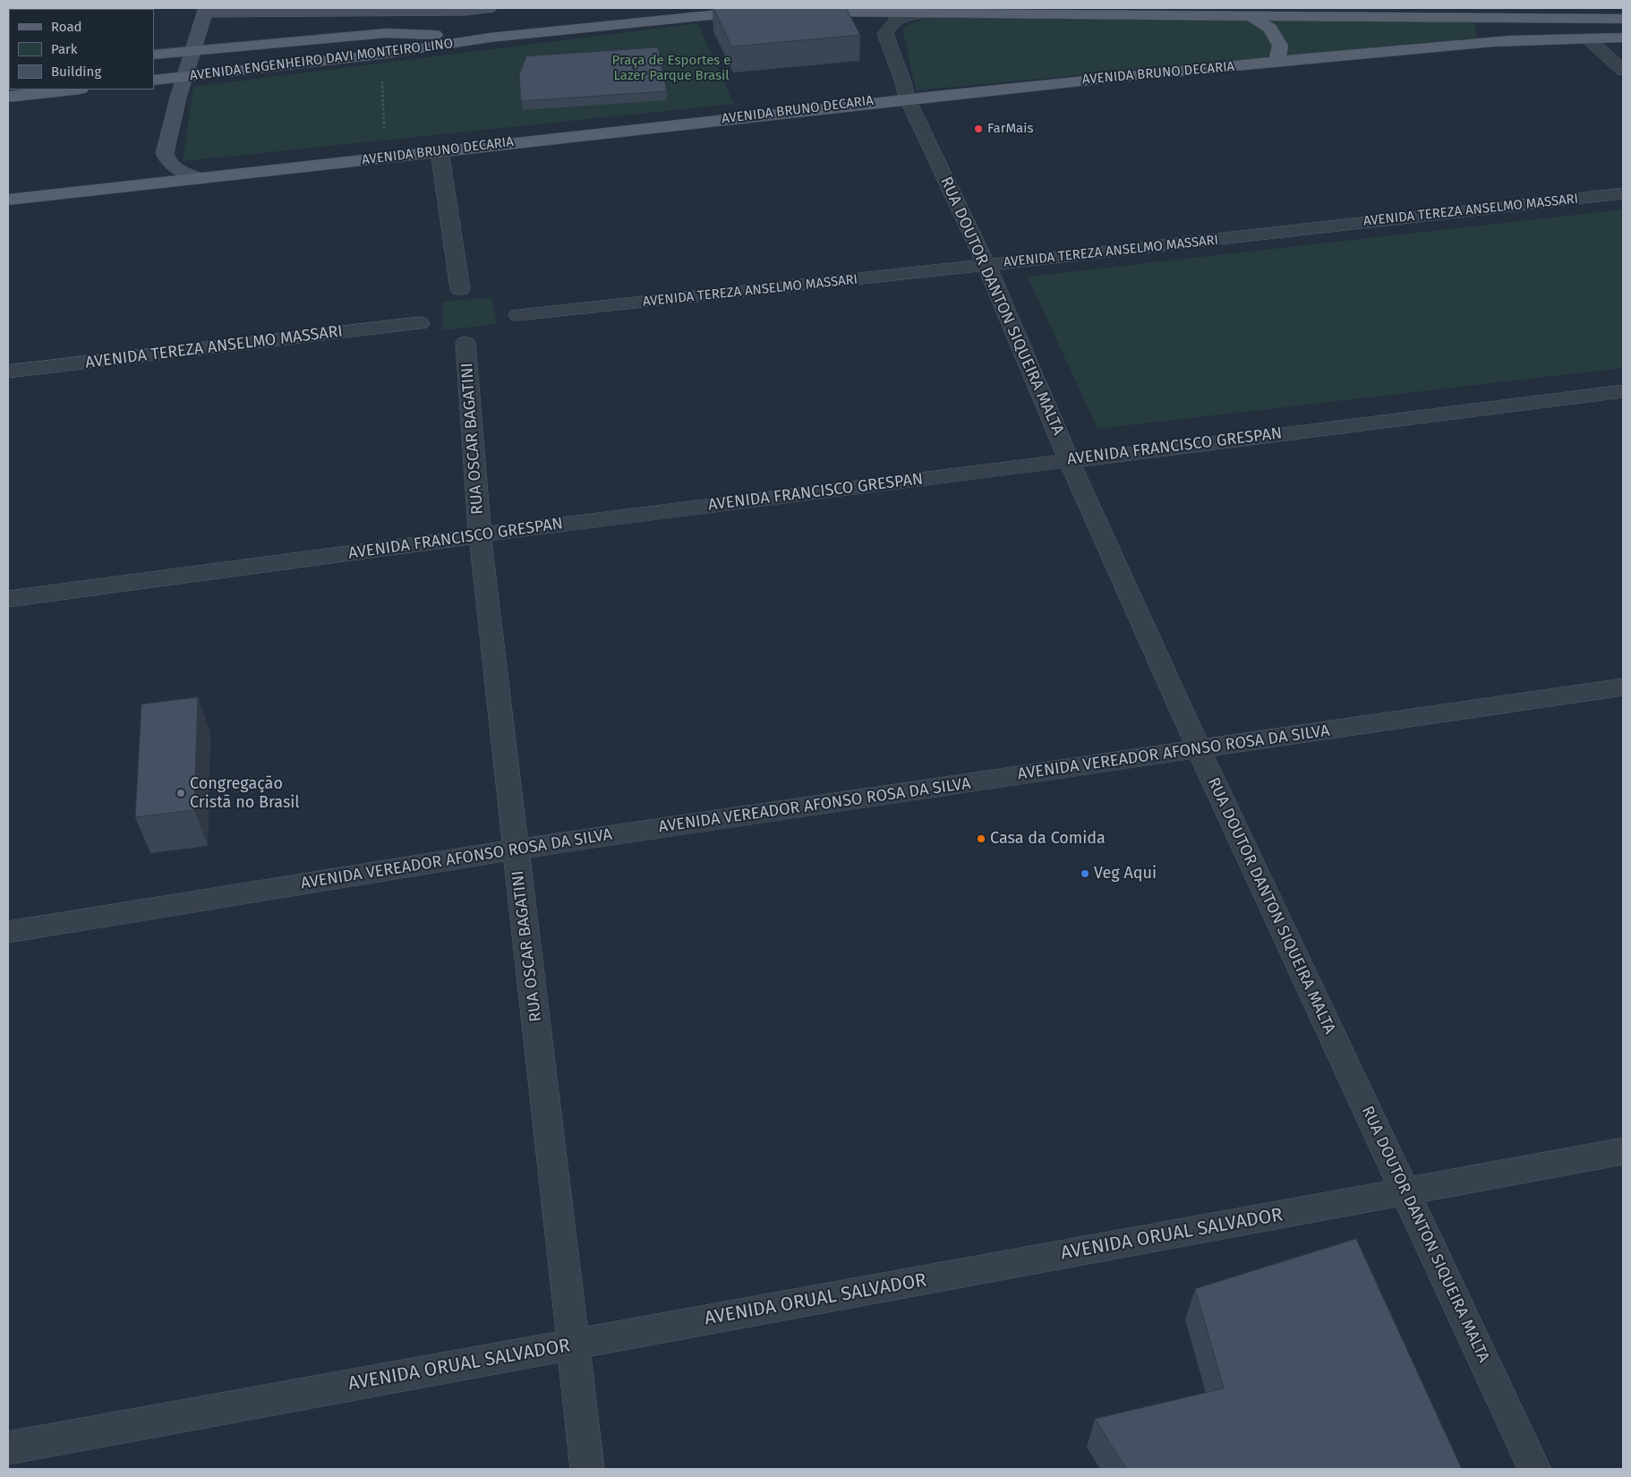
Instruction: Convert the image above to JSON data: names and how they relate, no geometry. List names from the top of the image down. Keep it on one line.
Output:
{"streets":{"main road":["AVENIDA ENGENHEIRO DAVI MONTEIRO LINO","AVENIDA BRUNO DECARIA"],"street":["AVENIDA TEREZA ANSELMO MASSARI","RUA DOUTOR DANTON SIQUEIRA MALTA","RUA OSCAR BAGATINI","AVENIDA FRANCISCO GRESPAN","AVENIDA VEREADOR AFONSO ROSA DA SILVA","AVENIDA ORUAL SALVADOR"]},"crossings":[["AVENIDA BRUNO DECARIA","RUA DOUTOR DANTON SIQUEIRA MALTA"],["AVENIDA TEREZA ANSELMO MASSARI","RUA DOUTOR DANTON SIQUEIRA MALTA"],["RUA DOUTOR DANTON SIQUEIRA MALTA","AVENIDA FRANCISCO GRESPAN"],["RUA DOUTOR DANTON SIQUEIRA MALTA","AVENIDA VEREADOR AFONSO ROSA DA SILVA"],["RUA DOUTOR DANTON SIQUEIRA MALTA","AVENIDA ORUAL SALVADOR"],["RUA OSCAR BAGATINI","AVENIDA FRANCISCO GRESPAN"],["RUA OSCAR BAGATINI","AVENIDA VEREADOR AFONSO ROSA DA SILVA"],["RUA OSCAR BAGATINI","AVENIDA ORUAL SALVADOR"]],"parks":["Praça de Esportes e Lazer Parque Brasil"],"places":["FarMais","Congregação Cristã no Brasil","Casa da Comida","Veg Aqui"],"legend":["Road","Park","Building"]}
